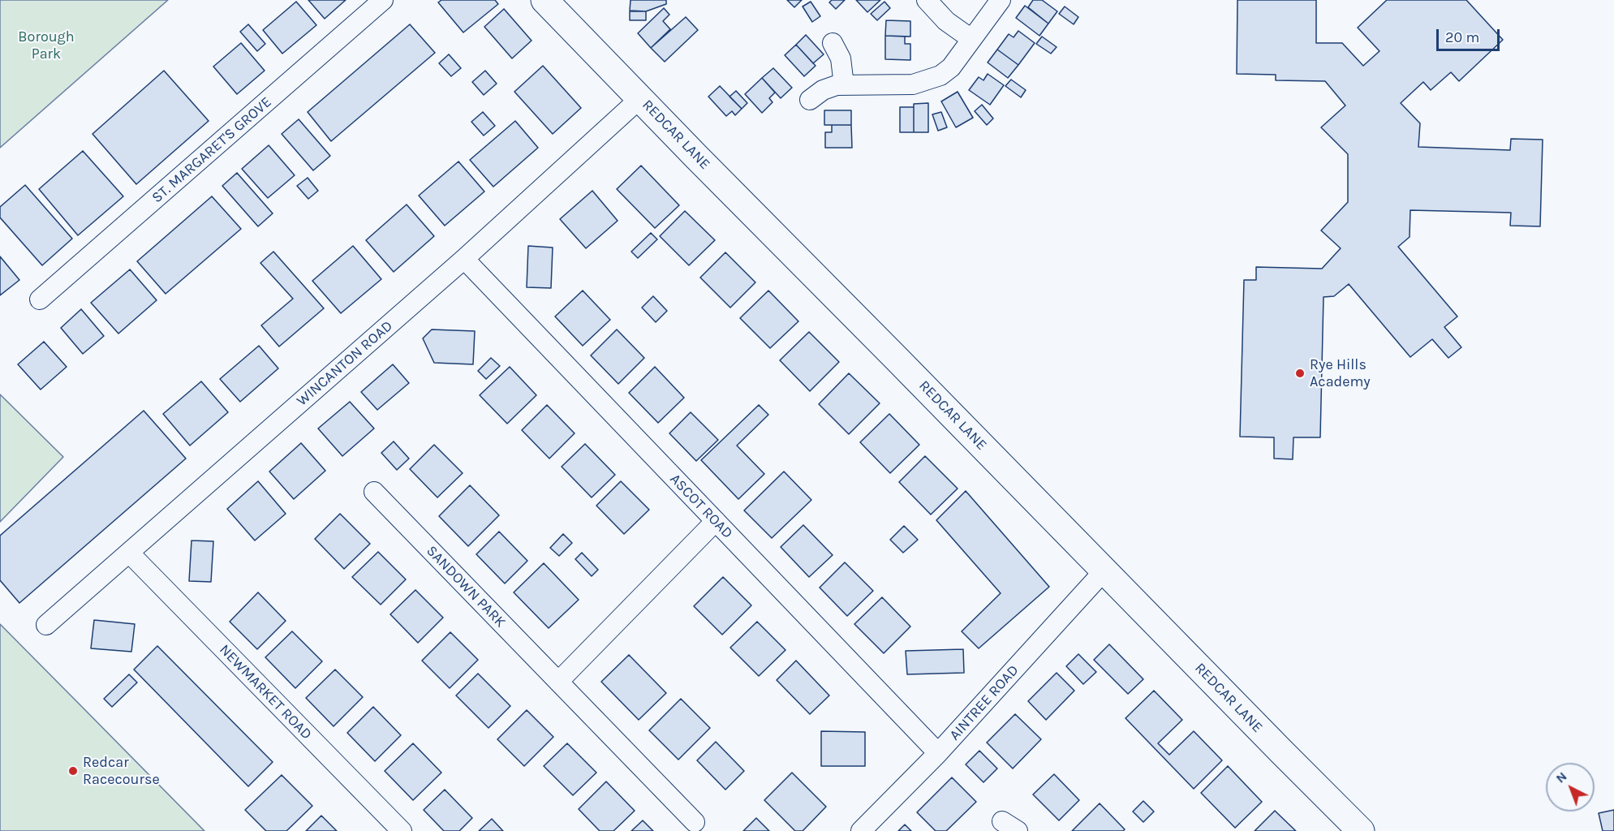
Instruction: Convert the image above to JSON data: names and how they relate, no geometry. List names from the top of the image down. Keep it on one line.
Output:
{"streets":{"main road":["REDCAR LANE"],"street":["ST. MARGARET'S GROVE","WINCANTON ROAD","ASCOT ROAD","SANDOWN PARK","NEWMARKET ROAD","AINTREE ROAD"]},"crossings":[["REDCAR LANE","WINCANTON ROAD"],["REDCAR LANE","AINTREE ROAD"],["WINCANTON ROAD","ASCOT ROAD"],["WINCANTON ROAD","NEWMARKET ROAD"],["ASCOT ROAD","AINTREE ROAD"]],"parks":["Borough Park"],"places":["Rye Hills Academy","Redcar Racecourse"],"scale_bar":"20 m","north":"top left"}
